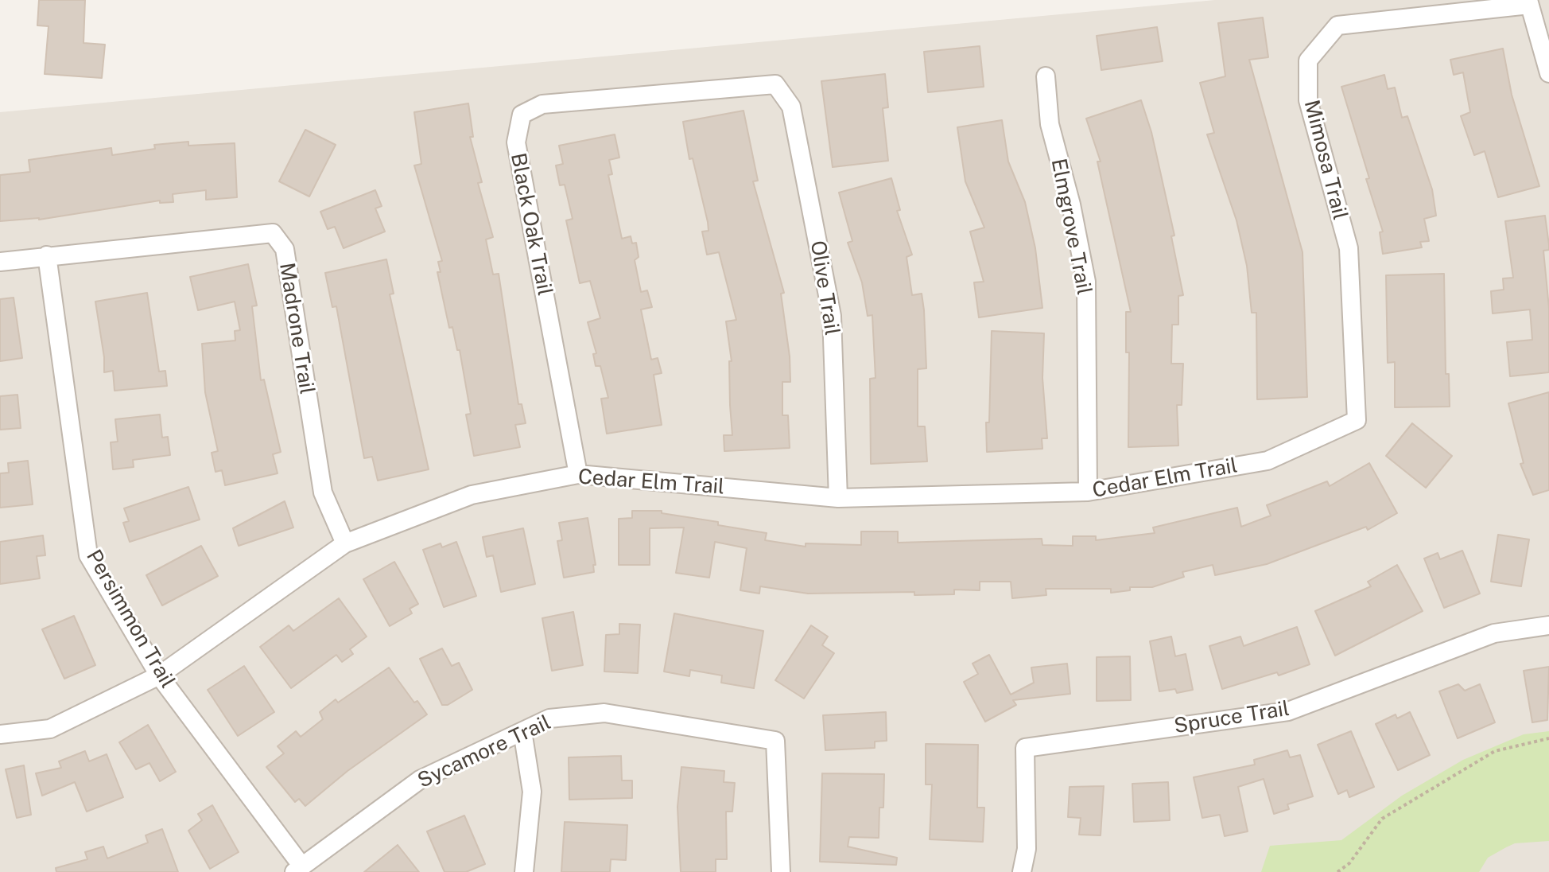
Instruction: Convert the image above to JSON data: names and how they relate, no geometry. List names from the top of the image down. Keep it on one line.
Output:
{"streets":{"street":["Mimosa Trail","Black Oak Trail","Elmgrove Trail","Olive Trail","Madrone Trail","Cedar Elm Trail","Persimmon Trail","Spruce Trail","Sycamore Trail"]},"crossings":[["Mimosa Trail","Cedar Elm Trail"],["Black Oak Trail","Olive Trail"],["Black Oak Trail","Cedar Elm Trail"],["Elmgrove Trail","Cedar Elm Trail"],["Olive Trail","Cedar Elm Trail"],["Madrone Trail","Cedar Elm Trail"],["Madrone Trail","Persimmon Trail"],["Cedar Elm Trail","Persimmon Trail"],["Persimmon Trail","Sycamore Trail"]]}
